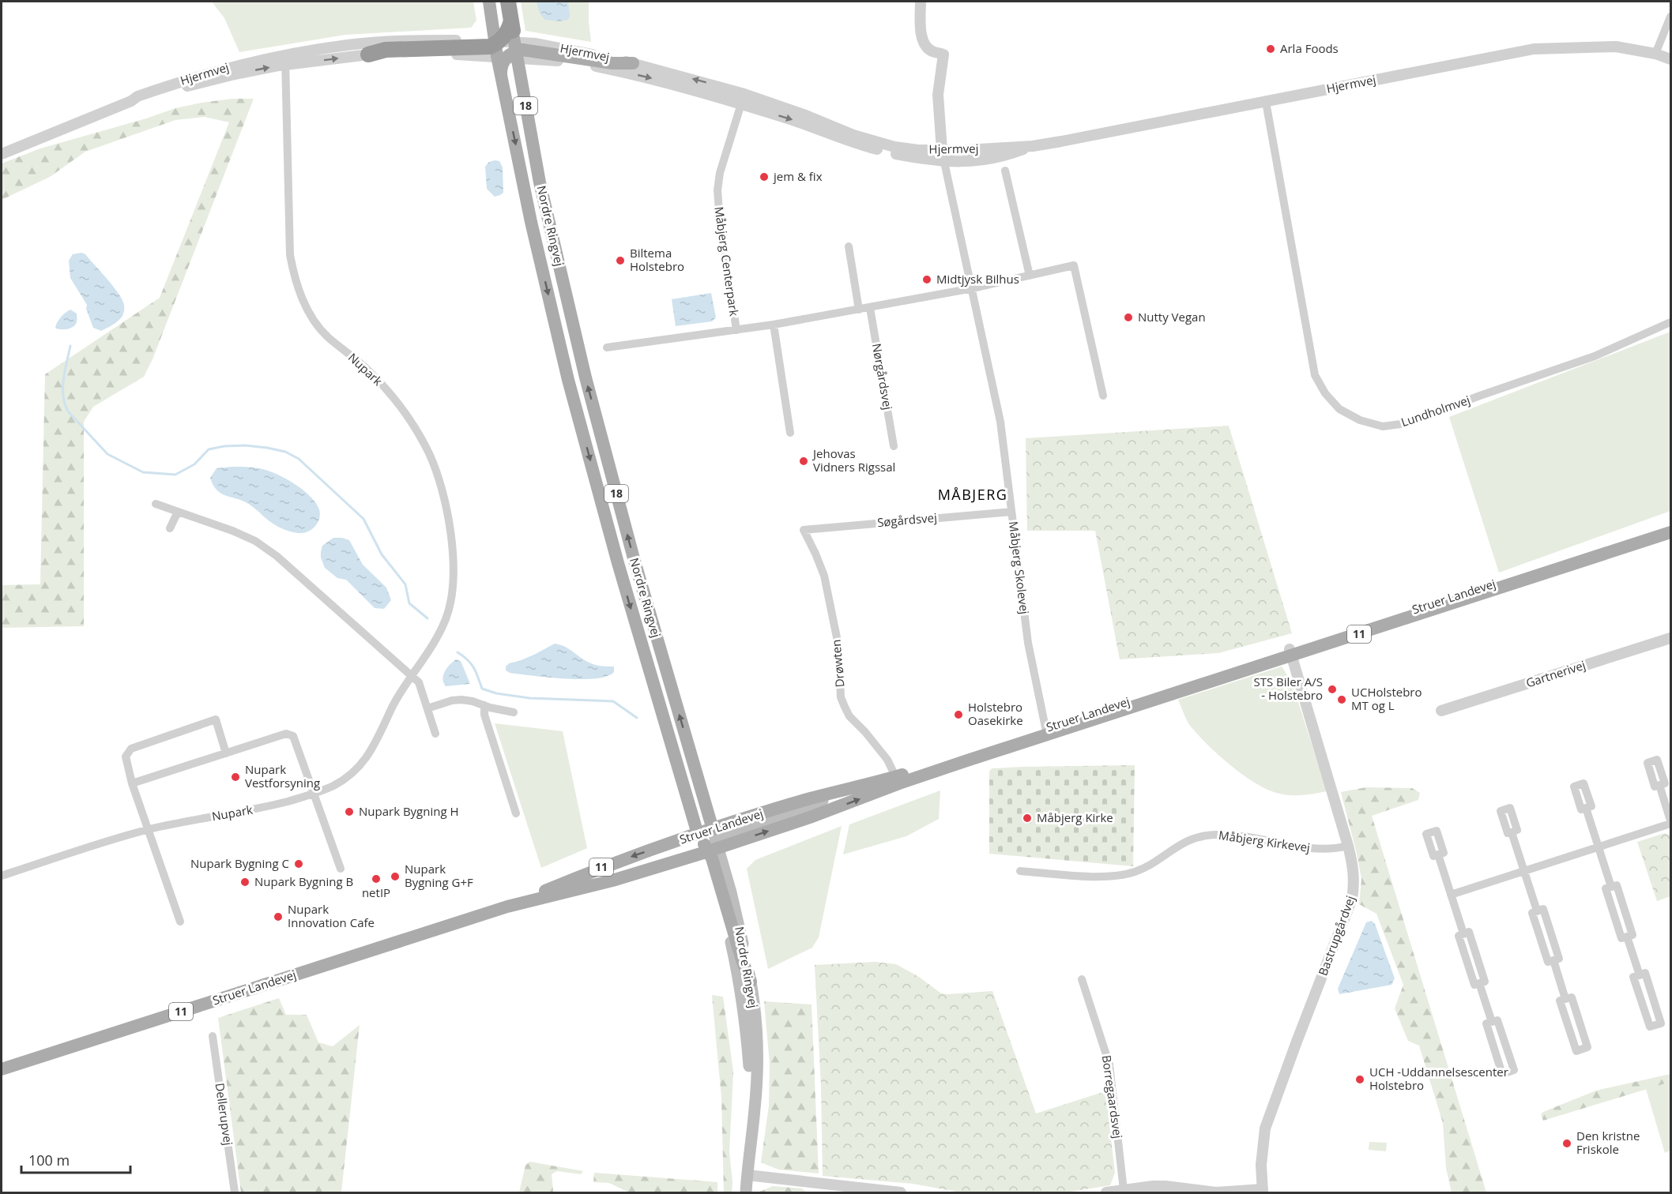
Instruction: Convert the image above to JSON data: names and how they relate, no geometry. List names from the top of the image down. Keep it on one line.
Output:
{"streets":{"highway":["18"],"main road":["Nordre Ringvej","Struer Landevej","11"],"street":["Hjermvej","Måbjerg Centerpark","Nupark","Nørgårdsvej","Lundholmvej","Søgårdsvej","Måbjerg Skolevej","Drøwten","Gartnerivej","Måbjerg Kirkevej","Bastrupgårdvej","Borregaardsvej","Dellerupvej"]},"crossings":[["Hjermvej","18"],["Hjermvej","Nordre Ringvej"],["Hjermvej","Måbjerg Centerpark"],["Hjermvej","Nupark"],["Hjermvej","Lundholmvej"],["Hjermvej","Måbjerg Skolevej"],["18","Nordre Ringvej"],["Nordre Ringvej","Struer Landevej"],["Søgårdsvej","Måbjerg Skolevej"],["Søgårdsvej","Drøwten"],["Måbjerg Skolevej","Struer Landevej"],["Struer Landevej","Drøwten"],["Struer Landevej","Bastrupgårdvej"],["Måbjerg Kirkevej","Bastrupgårdvej"]],"districts":["MÅBJERG"],"places":["Arla Foods","jem & fix","Biltema Holstebro","Midtjysk Bilhus","Nutty Vegan","Jehovas Vidners Rigssal","STS Biler A/S - Holstebro","UCHolstebro MT og L","Holstebro Oasekirke","Nupark Vestforsyning","Nupark Bygning H","Måbjerg Kirke","Nupark Bygning C","Nupark Bygning G+F","netIP","Nupark Bygning B","Nupark Innovation Cafe","UCH -Uddannelsescenter Holstebro","Den kristne Friskole"],"scale_bar":"100 m"}
